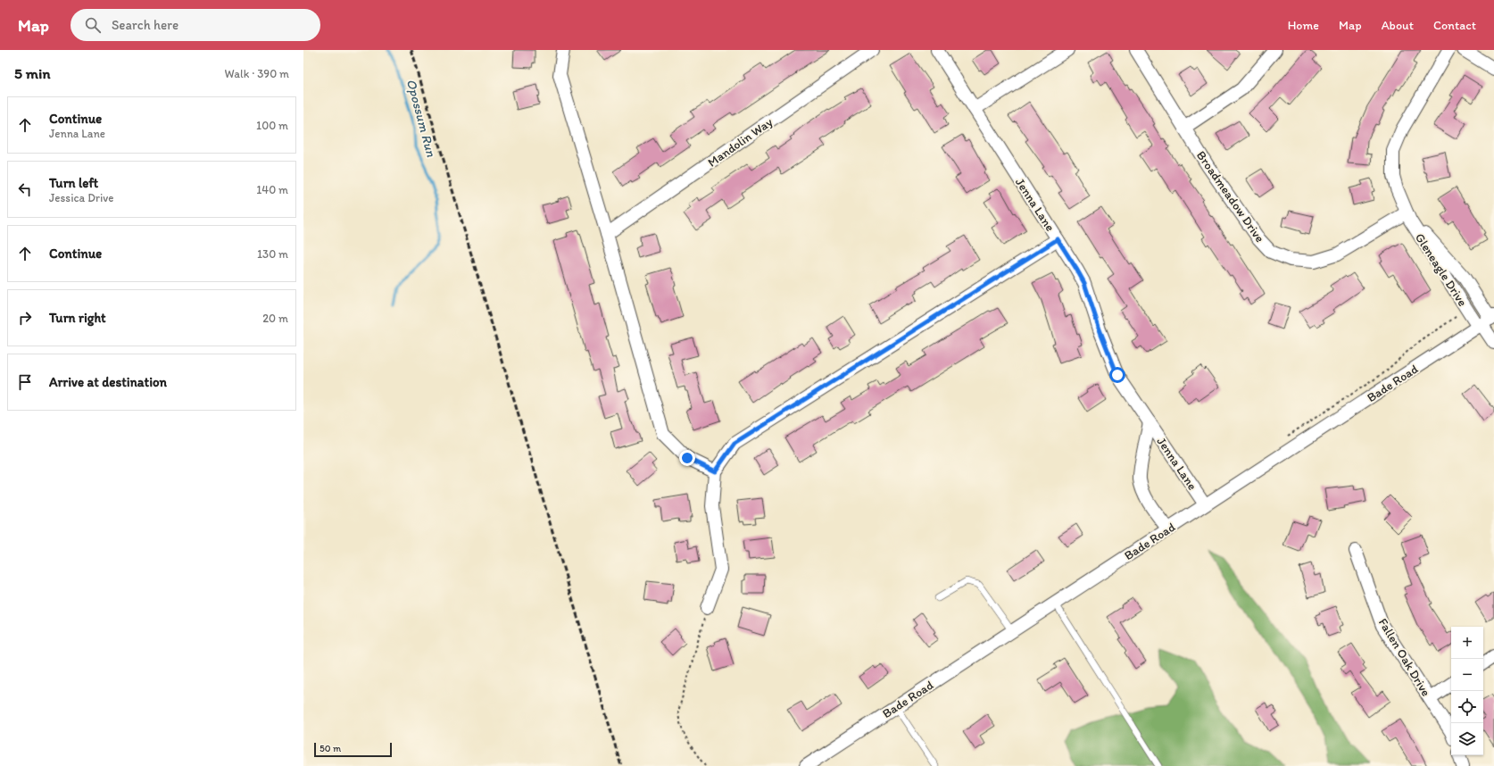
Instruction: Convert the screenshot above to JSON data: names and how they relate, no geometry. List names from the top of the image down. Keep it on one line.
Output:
{"streets":{"street":["Mandolin Way","Broadmeadow Drive","Jenna Lane","Gleneagle Drive","Bade Road","Fallen Oak Drive"]},"crossings":[["Broadmeadow Drive","Gleneagle Drive"],["Jenna Lane","Bade Road"],["Gleneagle Drive","Bade Road"]],"water":["Opossum Run"],"scale_bar":"50 m","page":{"header":"Map","search":"Search here","nav":["Home","Map","About","Contact"],"heading":["5 min","Walk · 390 m"],"list":[["Continue","Jenna Lane","100 m"],["Turn left","Jessica Drive","140 m"],["Continue","130 m"],["Turn right","20 m"],"Arrive at destination"],"map_buttons":["+","−"],"scale":"50 m"}}
